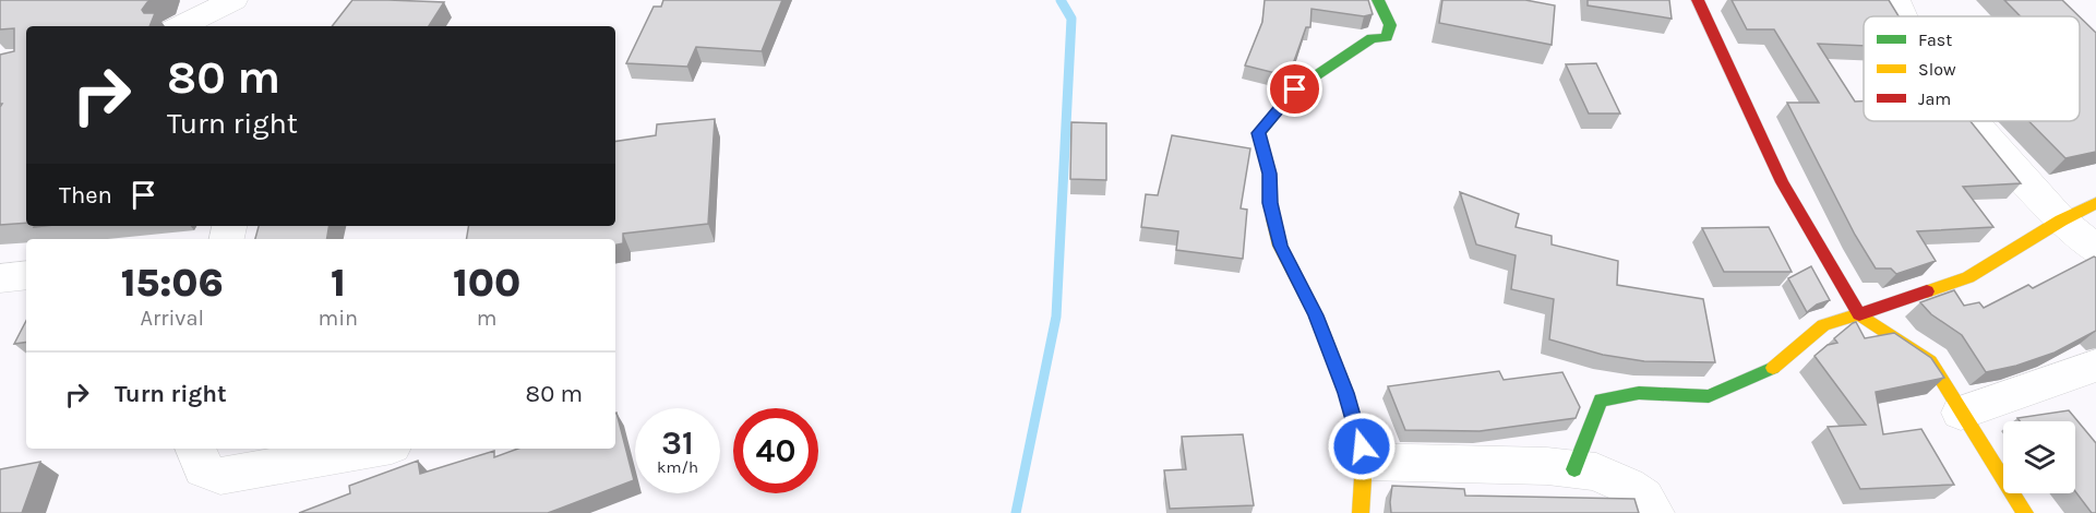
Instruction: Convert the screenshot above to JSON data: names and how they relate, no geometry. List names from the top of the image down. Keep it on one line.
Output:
{"legend":["Fast","Slow","Jam"],"page":{"turn":["80 m","Turn right"],"then":"Then","eta":["15:06","Arrival","1","min","100","m"],"list":[{"name":"Turn right","value":"80 m"}],"speed":"31 km/h","limit":"40"}}
